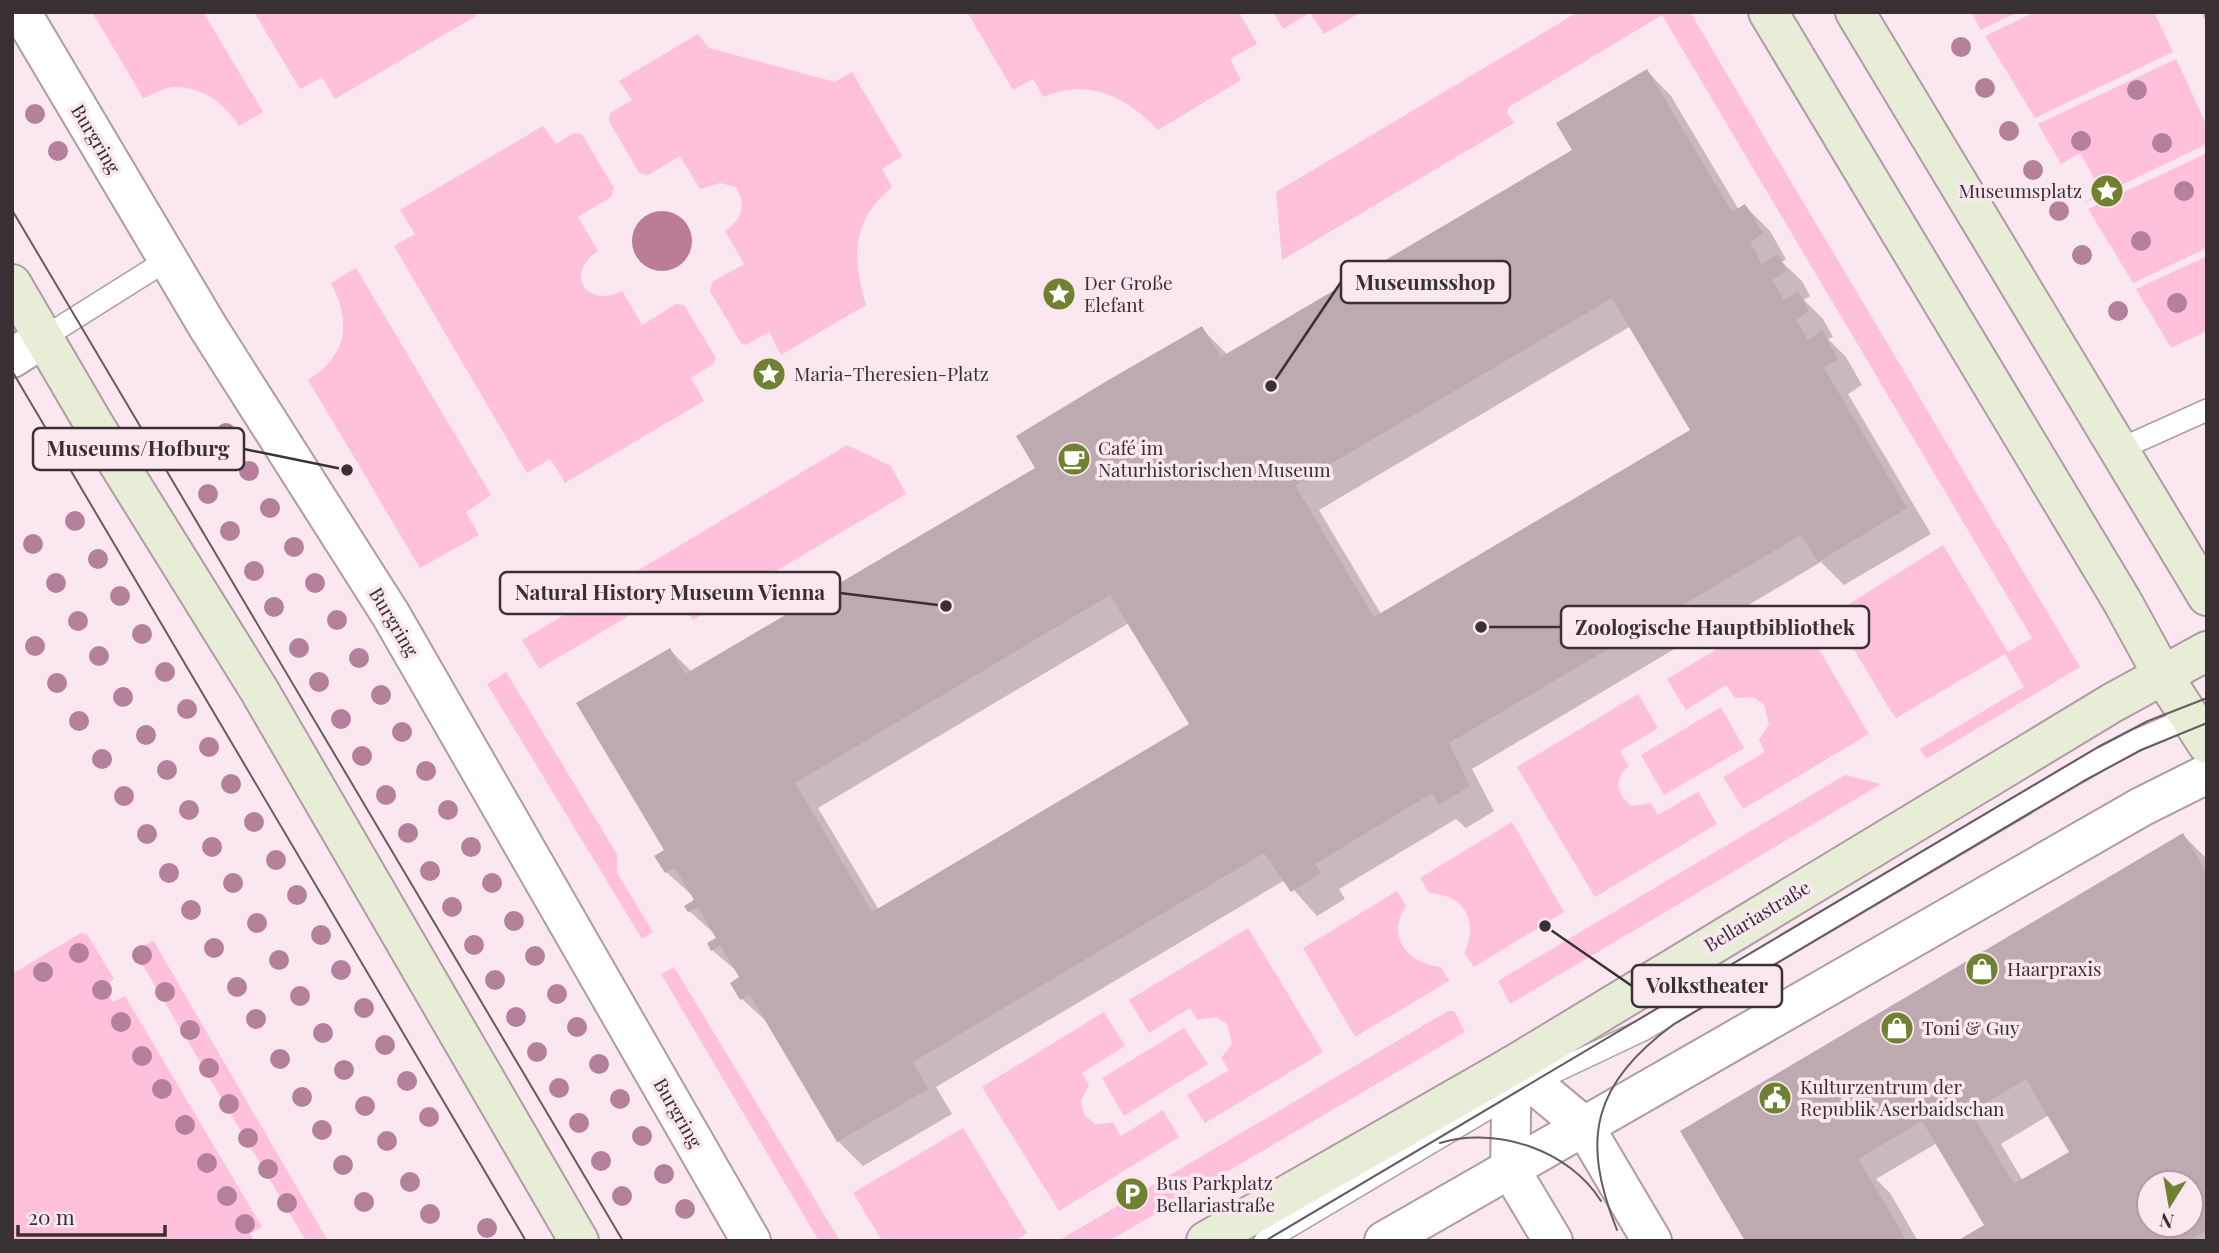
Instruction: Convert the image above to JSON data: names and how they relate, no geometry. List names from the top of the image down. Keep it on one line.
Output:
{"streets":{"main road":["Bellariastraße"],"street":["Burgring"]},"places":{"place":["Museumsplatz","Der Große Elefant","Maria-Theresien-Platz"],"other":["Museumsshop","Museums/Hofburg","Natural History Museum Vienna","Zoologische Hauptbibliothek","Volkstheater"],"cafe":["Café im Naturhistorischen Museum"],"shop":["Haarpraxis","Toni & Guy"],"public building":["Kulturzentrum der Republik Aserbaidschan"],"parking":["Bus Parkplatz Bellariastraße"]},"scale_bar":"20 m","north":"bottom"}
